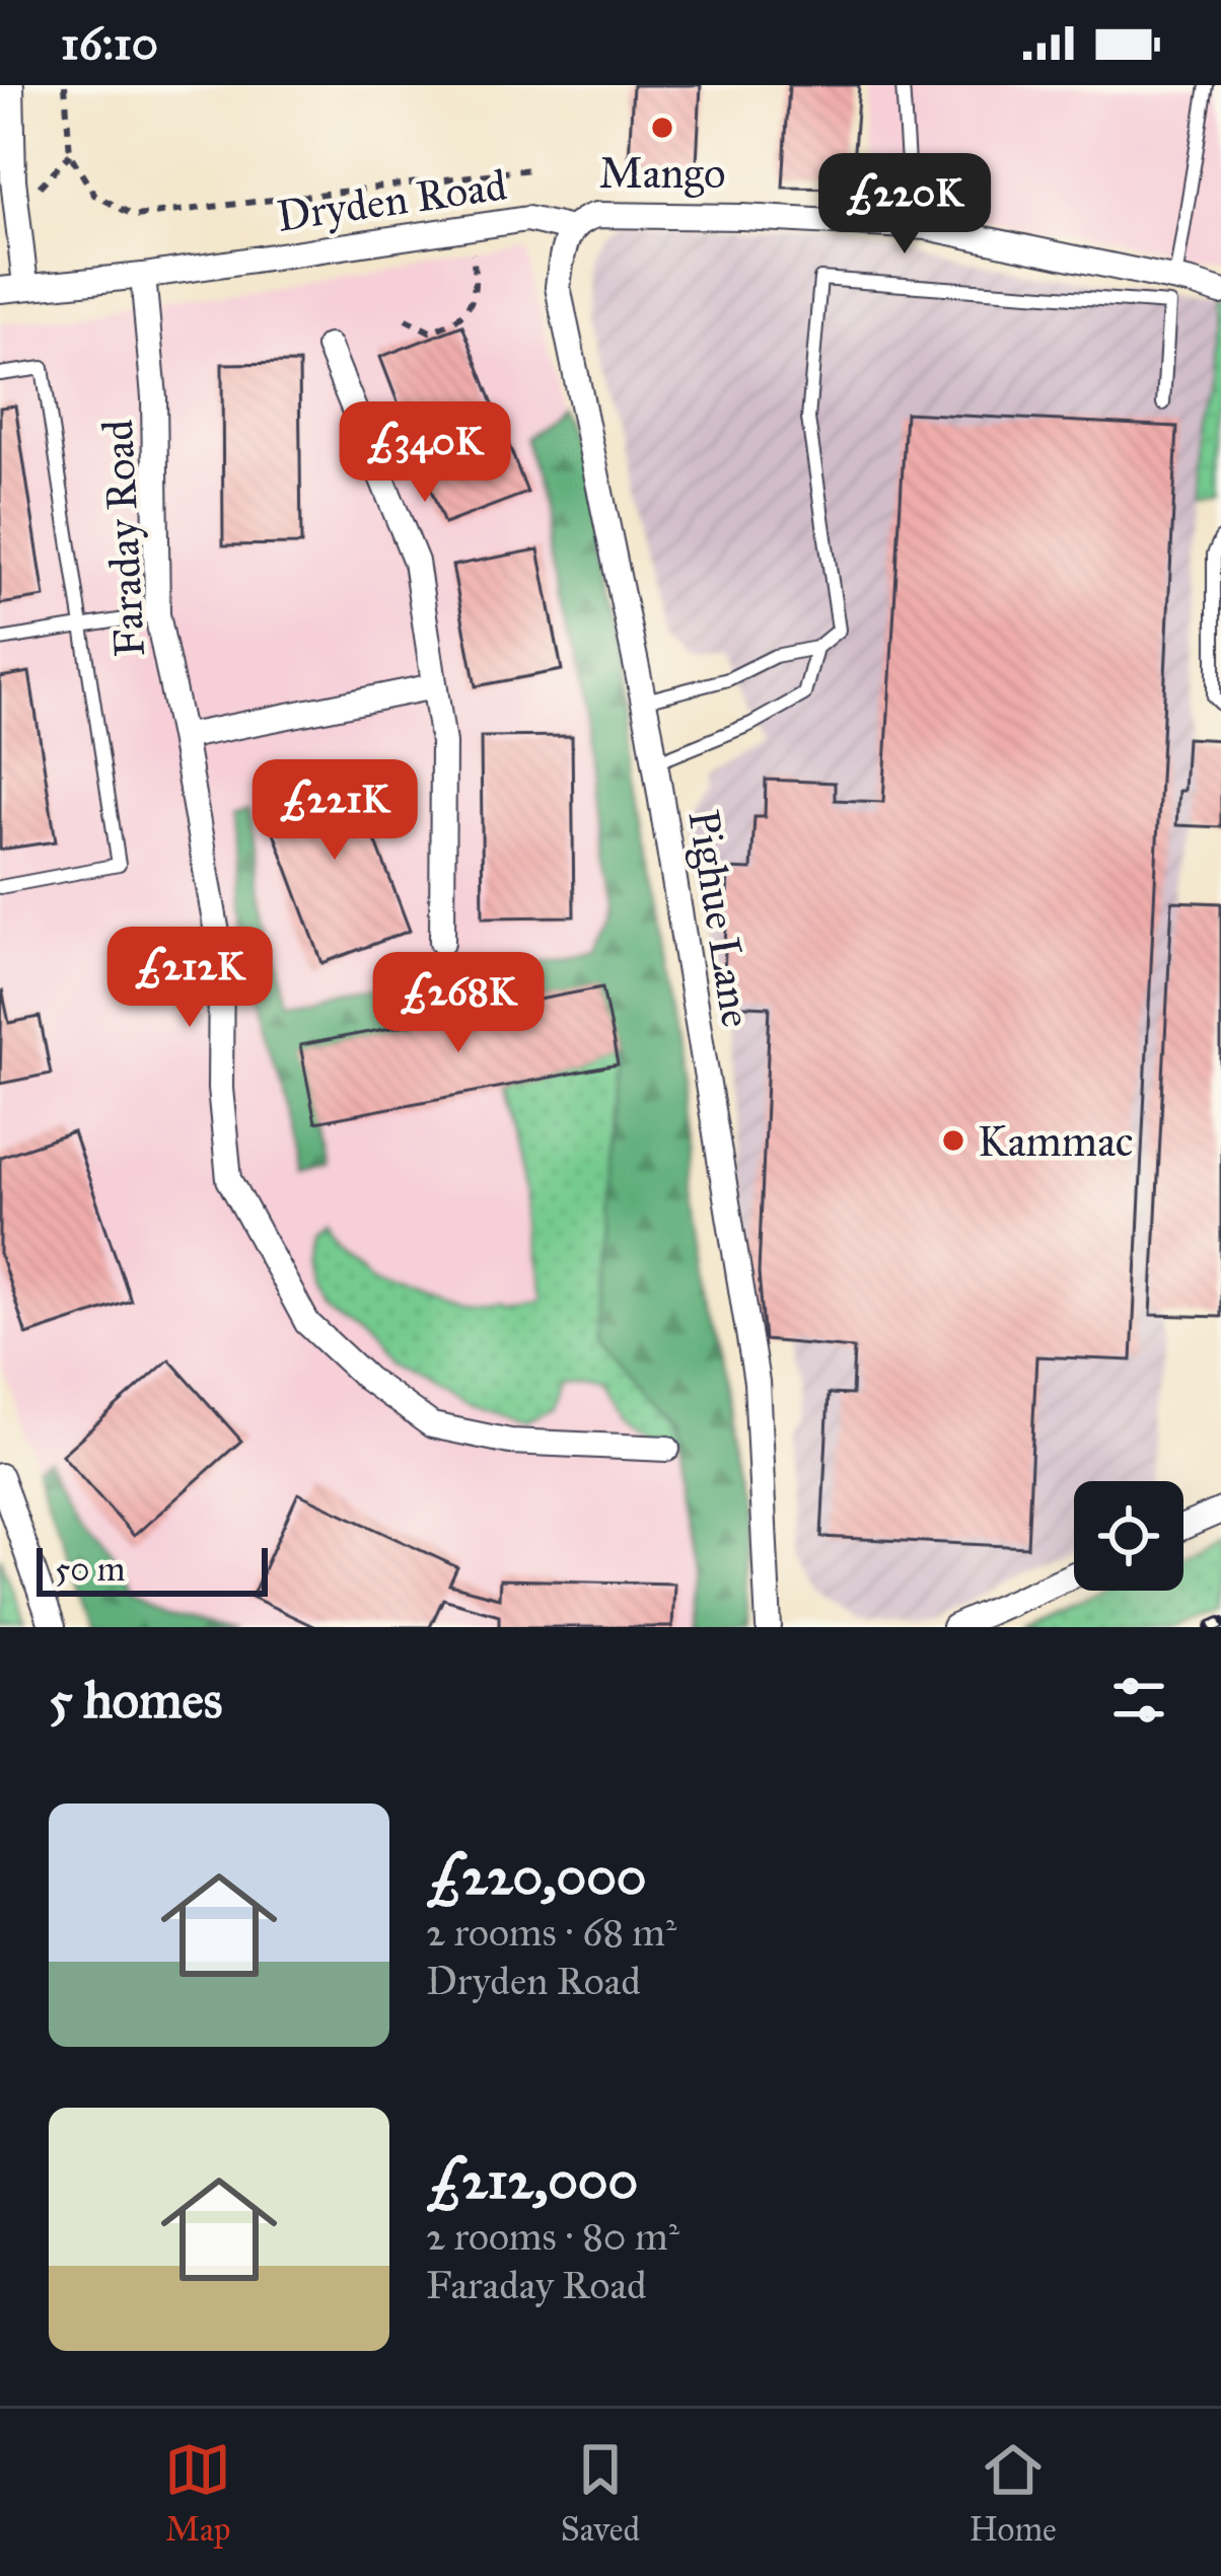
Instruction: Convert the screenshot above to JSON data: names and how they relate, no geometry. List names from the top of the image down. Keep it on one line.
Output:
{"streets":{"street":["Dryden Road","Faraday Road","Pighue Lane"]},"crossings":[["Dryden Road","Faraday Road"],["Dryden Road","Pighue Lane"]],"places":["Mango","Kammac"],"scale_bar":"50 m","page":{"status":"16:10","price":["£220K","£340K","£221K","£212K","£268K"],"scale":"50 m","heading":"5 homes","list":[{"name":"£220,000","note":"2 rooms · 68 m² · Dryden Road"},{"name":"£212,000","note":"2 rooms · 80 m² · Faraday Road"}],"tabs":["Map","Saved","Home"]}}
